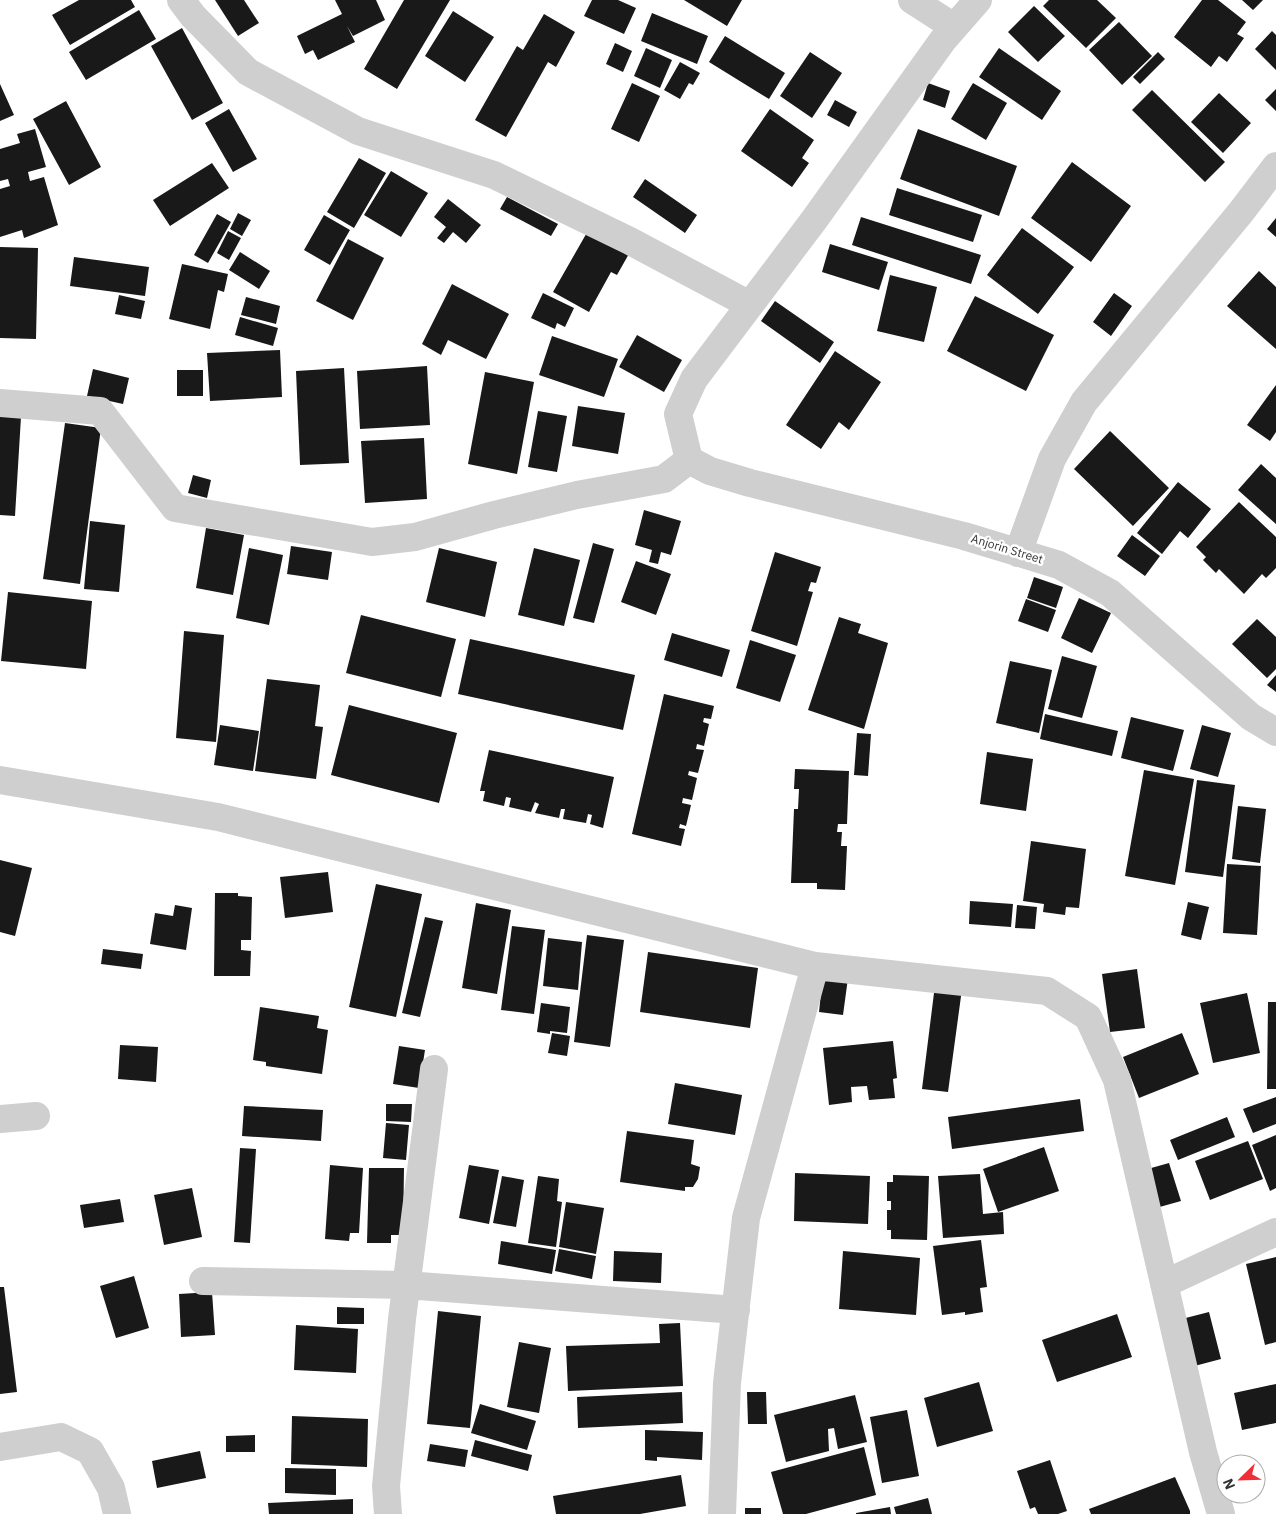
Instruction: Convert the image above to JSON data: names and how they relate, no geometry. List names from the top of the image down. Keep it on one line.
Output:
{"streets":{"street":["Anjorin Street"]},"north":"bottom left"}
